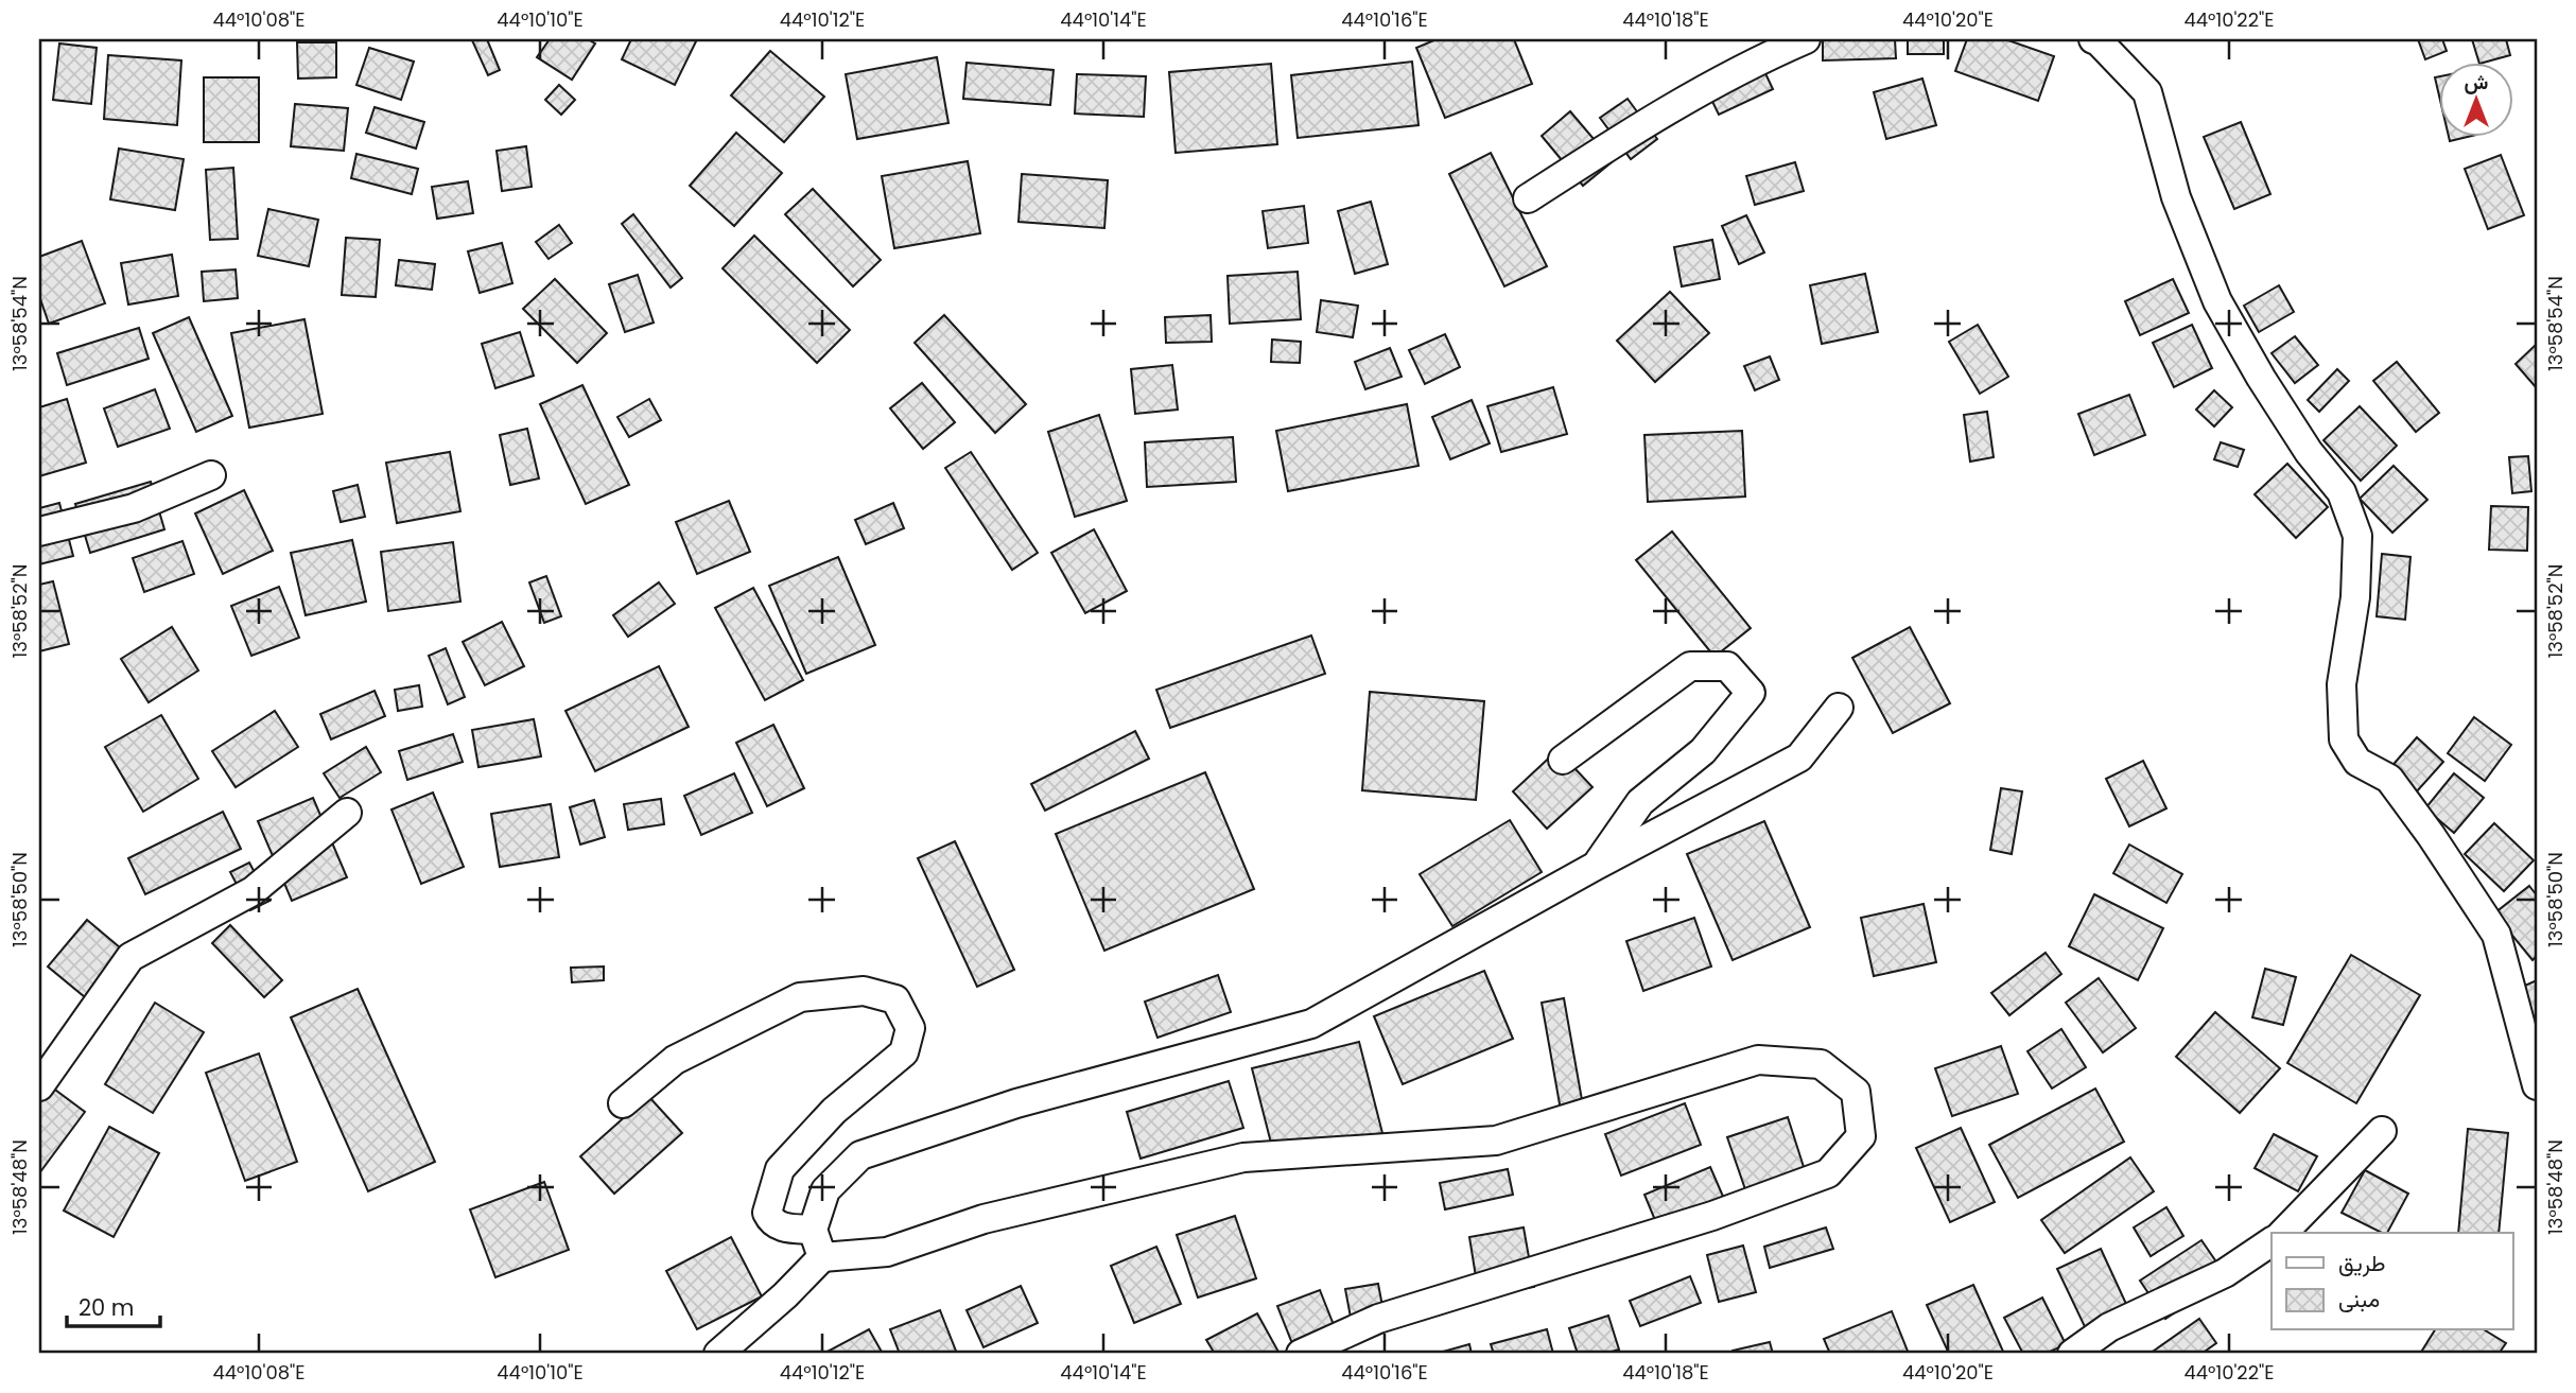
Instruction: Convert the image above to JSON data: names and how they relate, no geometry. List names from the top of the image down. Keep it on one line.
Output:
{"legend":["طريق","مبنى"],"scale_bar":"20 m","north":"top","coordinates":["44°10'08\"E","44°10'10\"E","44°10'12\"E","44°10'14\"E","44°10'16\"E","44°10'18\"E","44°10'20\"E","44°10'22\"E","13°58'54\"N","13°58'52\"N","13°58'50\"N","13°58'48\"N"]}
